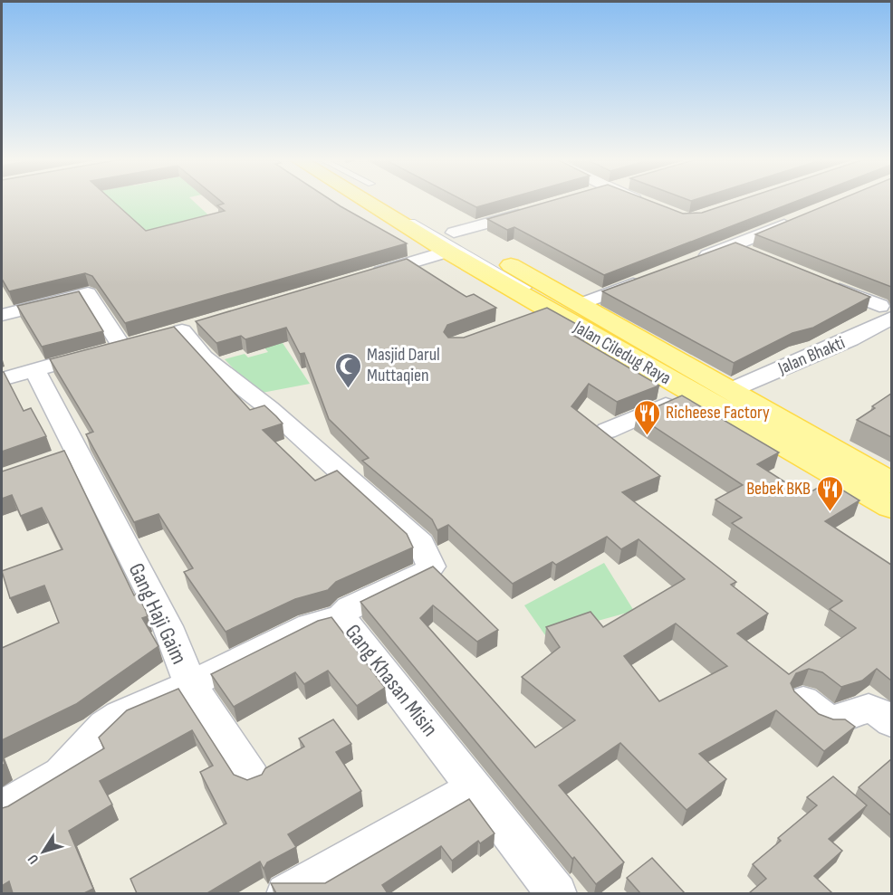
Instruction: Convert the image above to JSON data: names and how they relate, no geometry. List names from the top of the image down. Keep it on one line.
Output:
{"streets":{"main road":["Jalan Ciledug Raya"],"street":["Jalan Bhakti","Gang Haji Gaim","Gang Khasan Misin"]},"crossings":[["Jalan Ciledug Raya","Jalan Bhakti"]],"places":{"mosque":["Masjid Darul Muttaqien"],"restaurant":["Richeese Factory","Bebek BKB"]},"north":"bottom left"}
